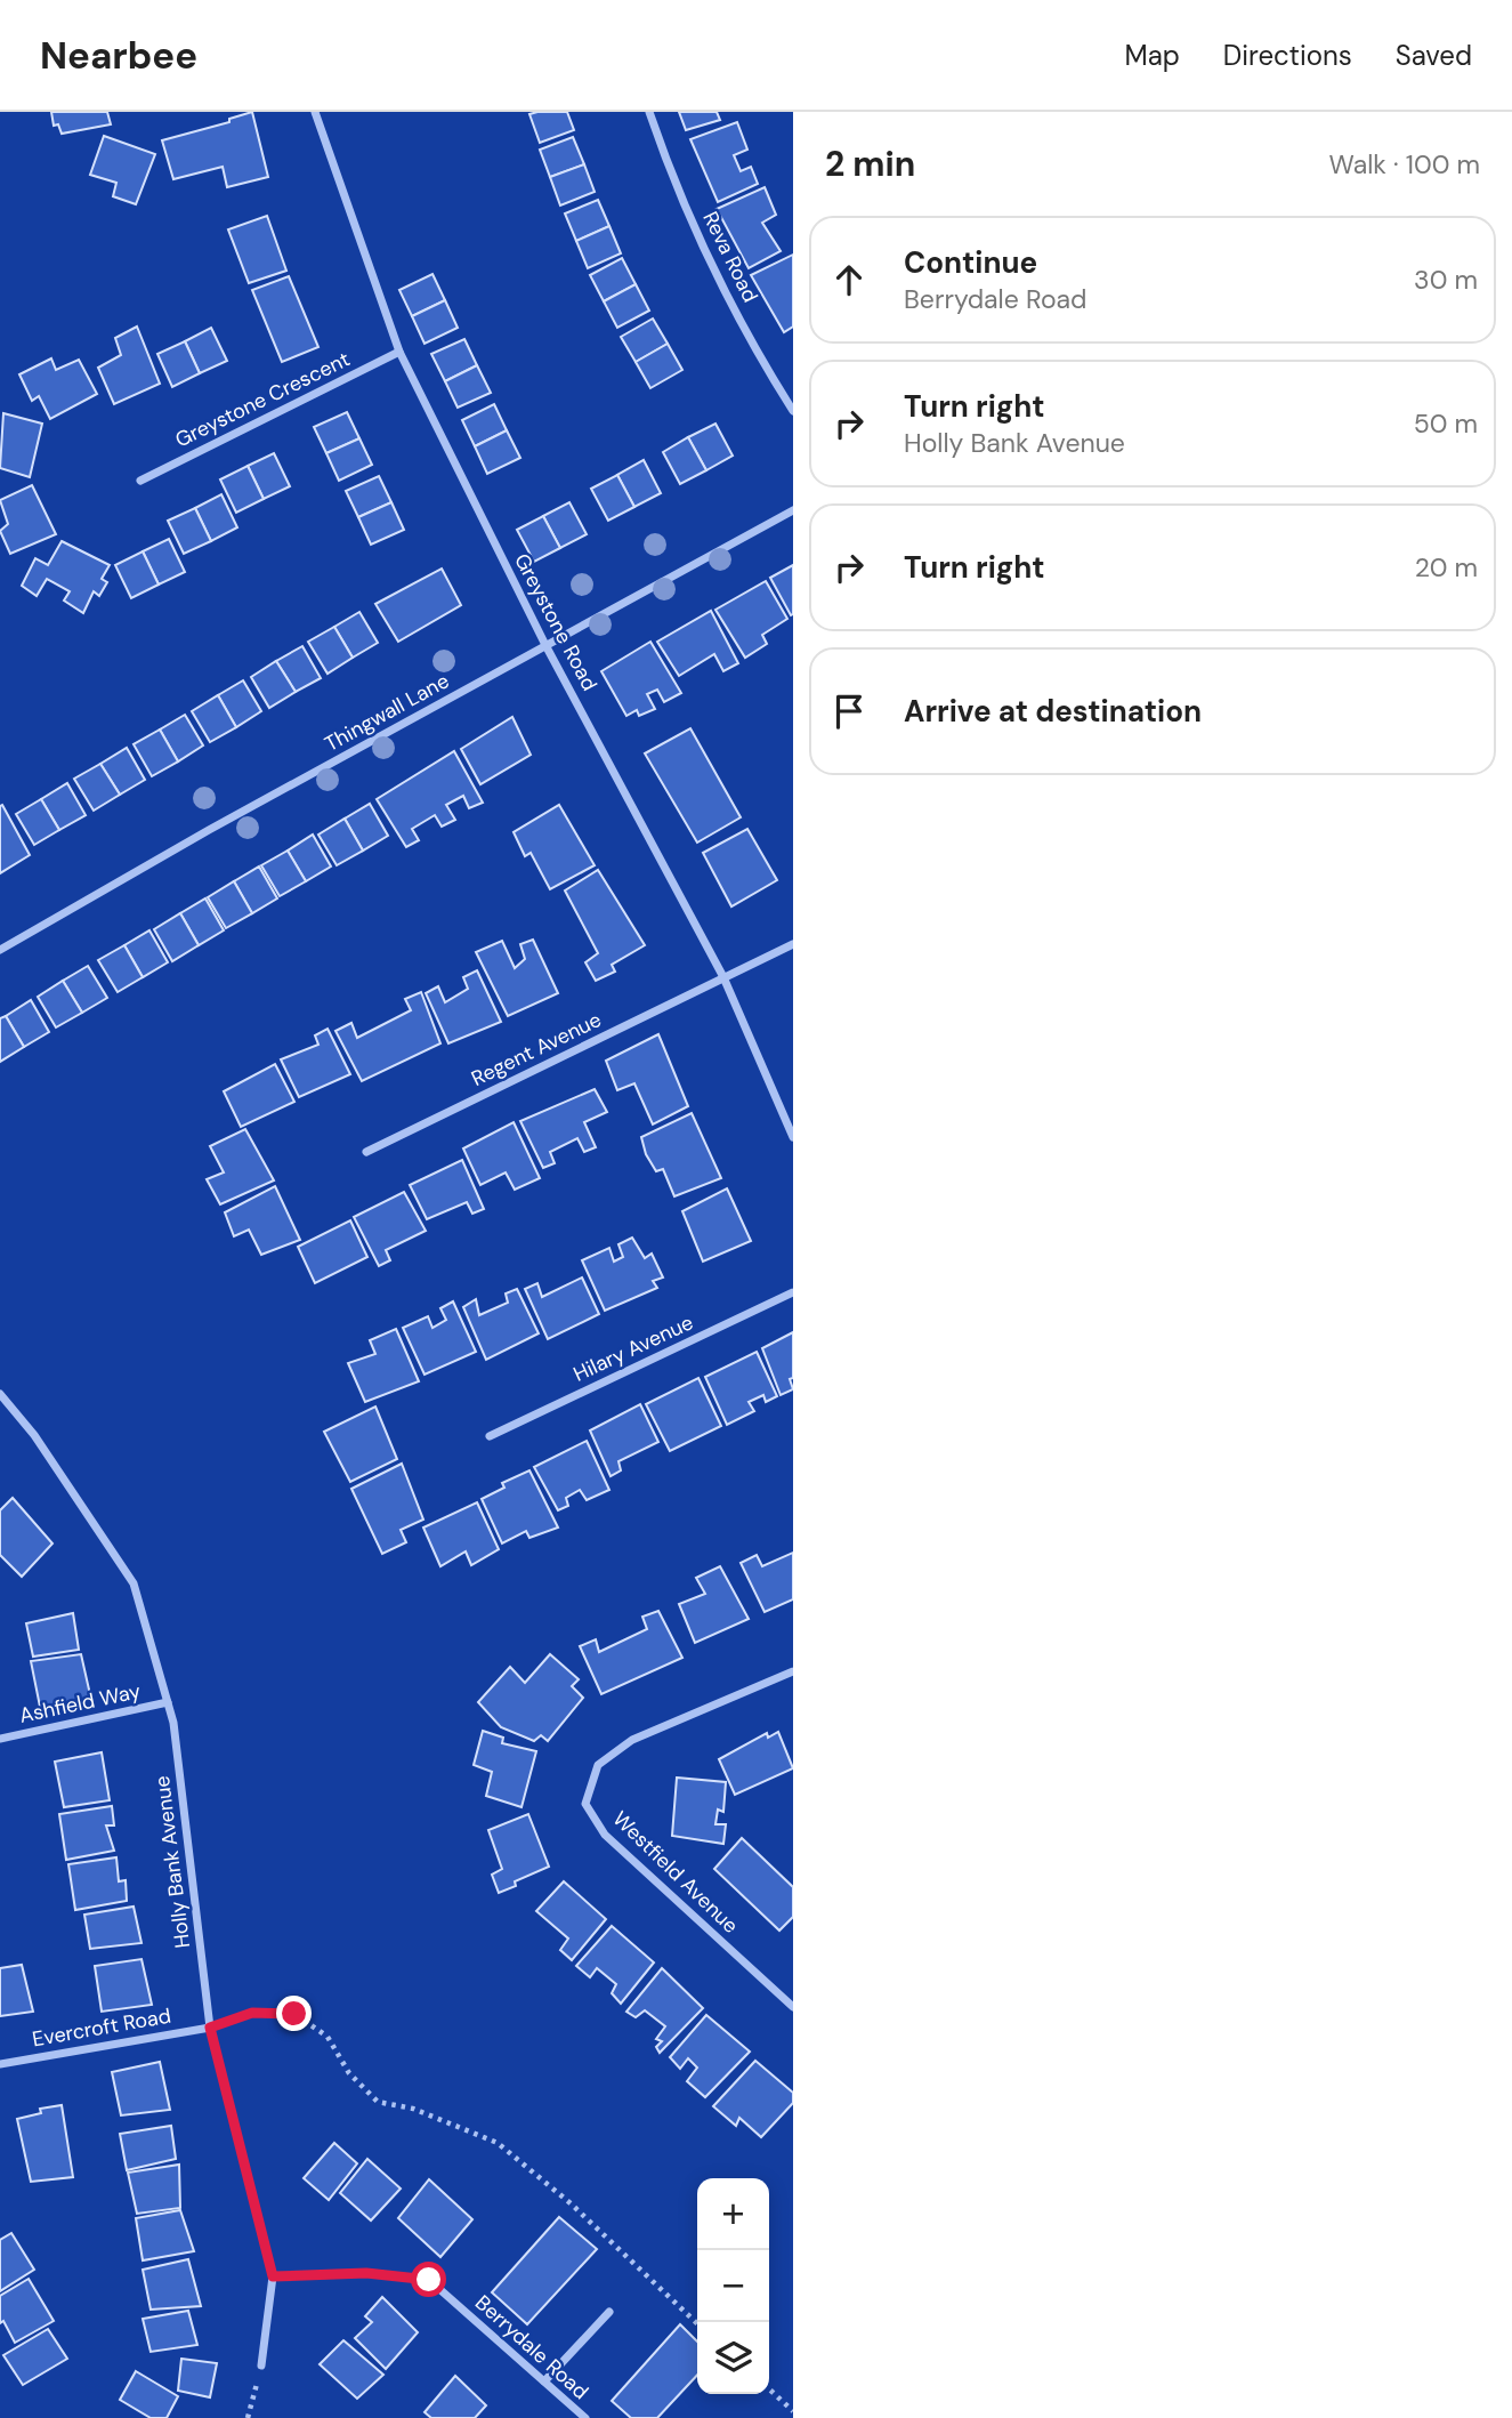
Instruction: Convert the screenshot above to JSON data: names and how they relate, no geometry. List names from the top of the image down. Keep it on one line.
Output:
{"streets":{"street":["Reva Road","Greystone Crescent","Greystone Road","Thingwall Lane","Regent Avenue","Hilary Avenue","Ashfield Way","Holly Bank Avenue","Westfield Avenue","Evercroft Road","Berrydale Road"]},"crossings":[["Greystone Crescent","Greystone Road"],["Greystone Road","Thingwall Lane"],["Greystone Road","Regent Avenue"],["Ashfield Way","Holly Bank Avenue"],["Holly Bank Avenue","Evercroft Road"],["Holly Bank Avenue","Berrydale Road"]],"page":{"header":"Nearbee","nav":["Map","Directions","Saved"],"heading":["2 min","Walk · 100 m"],"list":[["Continue","Berrydale Road","30 m"],["Turn right","Holly Bank Avenue","50 m"],["Turn right","20 m"],"Arrive at destination"],"map_buttons":["+","−"]}}
